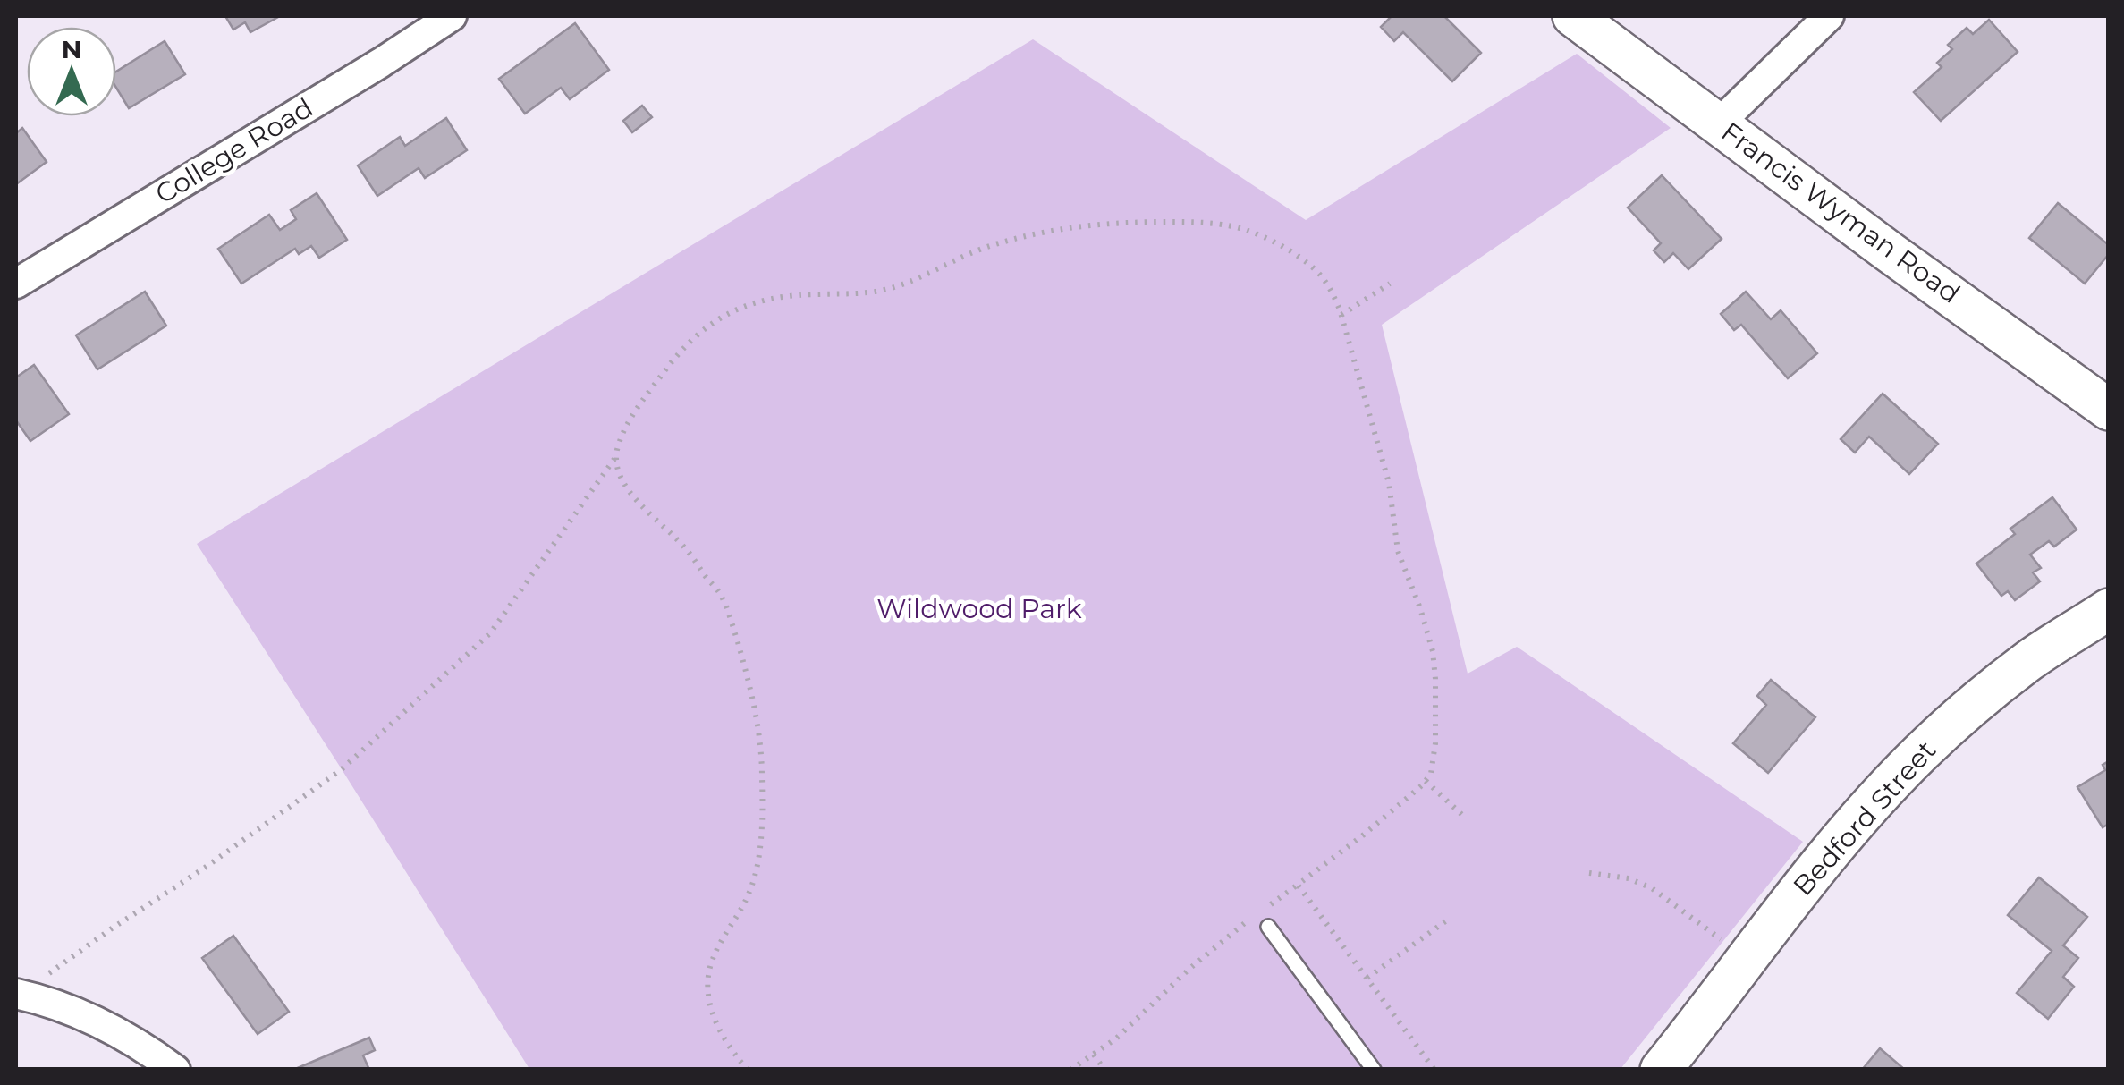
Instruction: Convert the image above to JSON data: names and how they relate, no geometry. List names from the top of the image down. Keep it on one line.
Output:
{"streets":{"main road":["Francis Wyman Road","Bedford Street"],"street":["College Road"]},"parks":["Wildwood Park"],"north":"top"}
